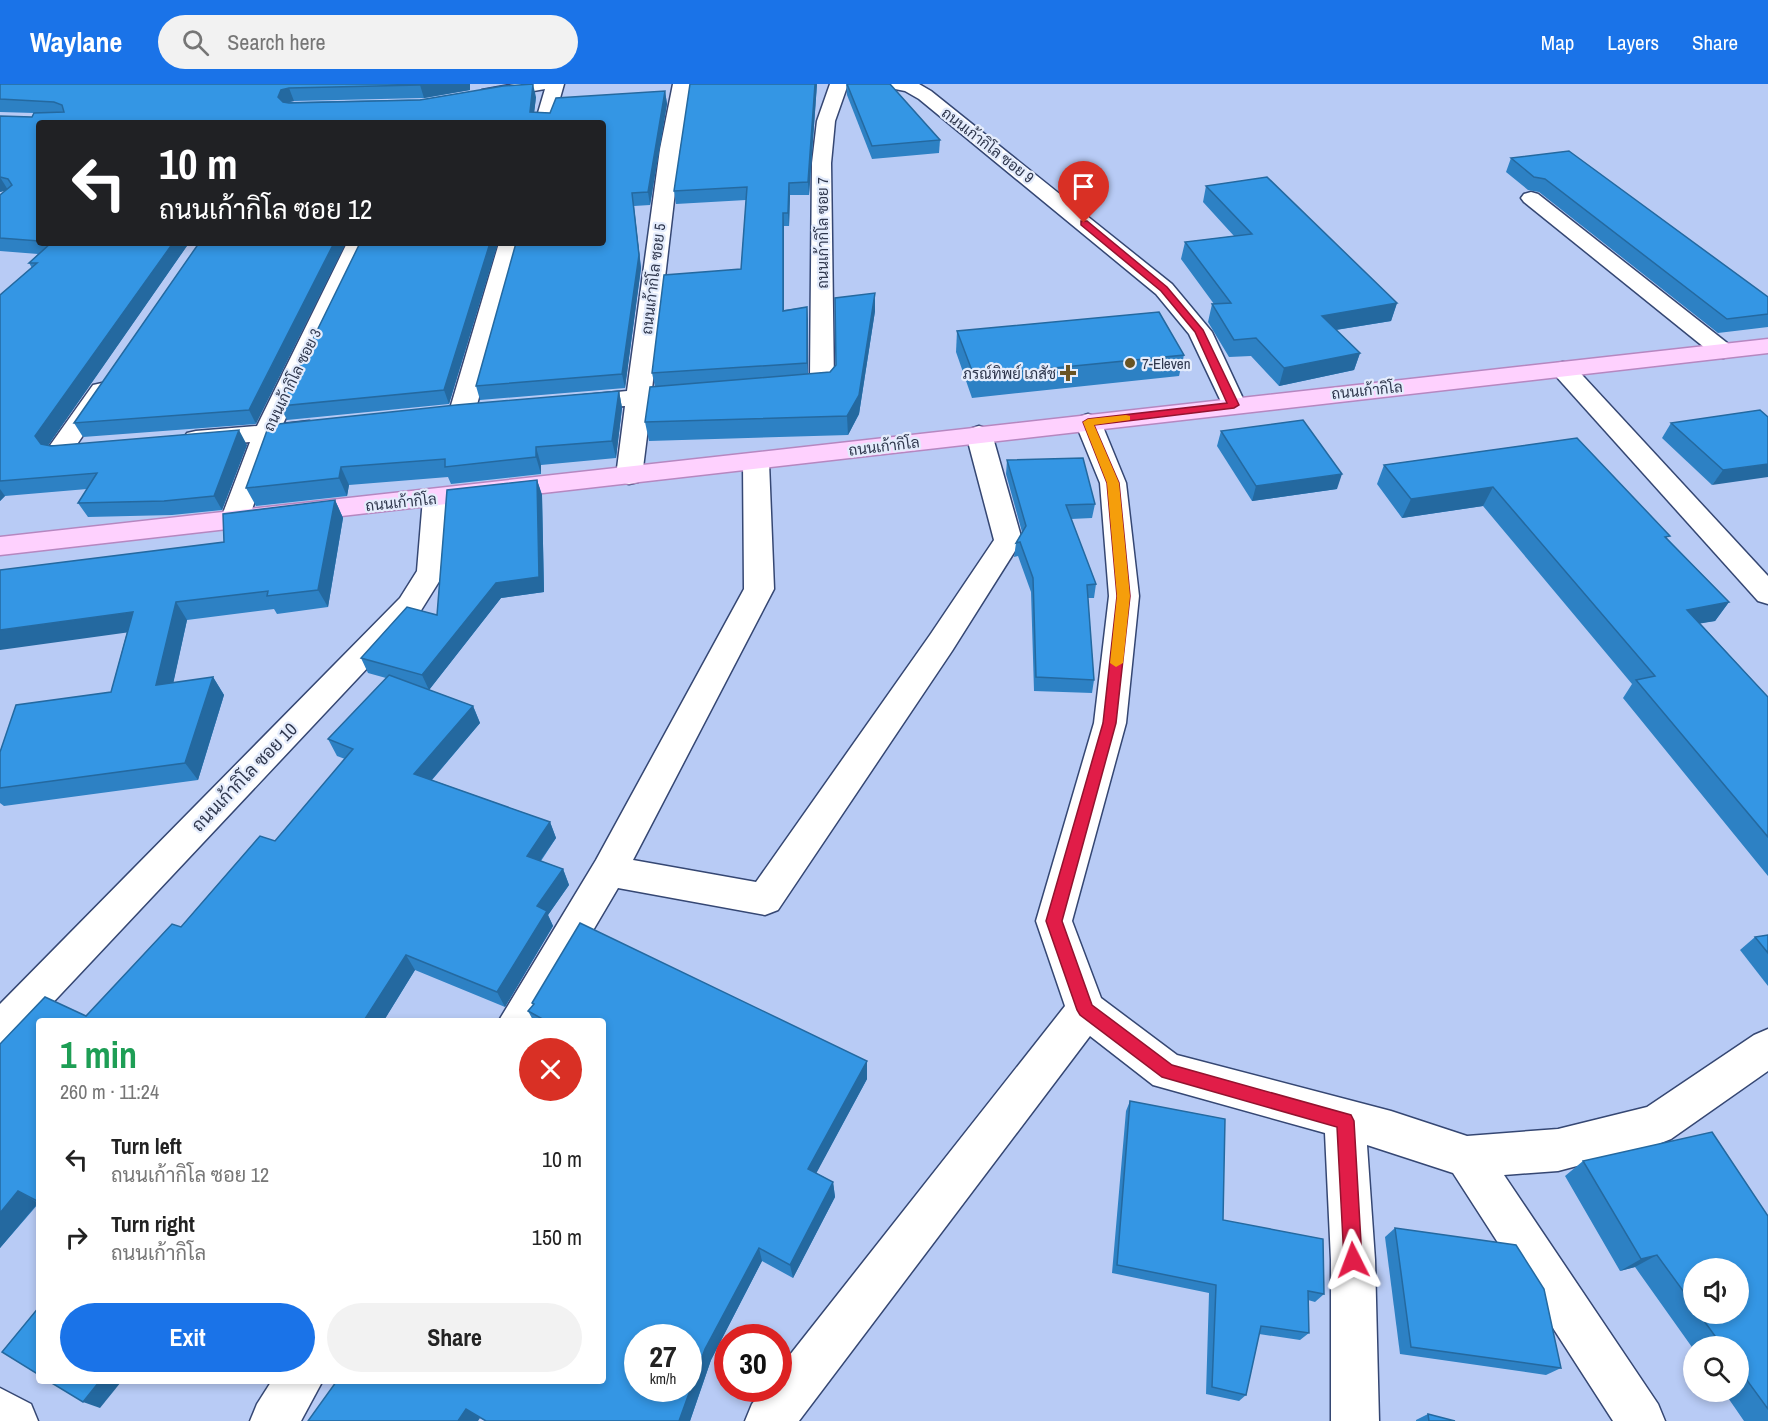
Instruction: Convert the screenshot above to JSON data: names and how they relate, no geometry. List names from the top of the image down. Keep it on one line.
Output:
{"streets":{"main road":["ถนนเก้ากิโล"],"street":["ถนนเก้ากิโล ซอย 9","ถนนเก้ากิโล ซอย 7","ถนนเก้ากิโล ซอย 5","ถนนเก้ากิโล ซอย 3","ถนนเก้ากิโล ซอย 10"]},"crossings":[["ถนนเก้ากิโล ซอย 9","ถนนเก้ากิโล"],["ถนนเก้ากิโล ซอย 5","ถนนเก้ากิโล"],["ถนนเก้ากิโล ซอย 3","ถนนเก้ากิโล"],["ถนนเก้ากิโล","ถนนเก้ากิโล ซอย 10"]],"places":{"other":["7-Eleven"],"health":["ภรณ์ทิพย์ เภสัช"]},"page":{"header":"Waylane","search":"Search here","nav":["Map","Layers","Share"],"turn":["10 m","ถนนเก้ากิโล ซอย 12"],"heading":["1 min","260 m · 11:24"],"list":[{"name":"Turn left","note":"ถนนเก้ากิโล ซอย 12","value":"10 m"},{"name":"Turn right","note":"ถนนเก้ากิโล","value":"150 m"}],"buttons":["Exit","Share"],"speed":"27 km/h","limit":"30"}}
